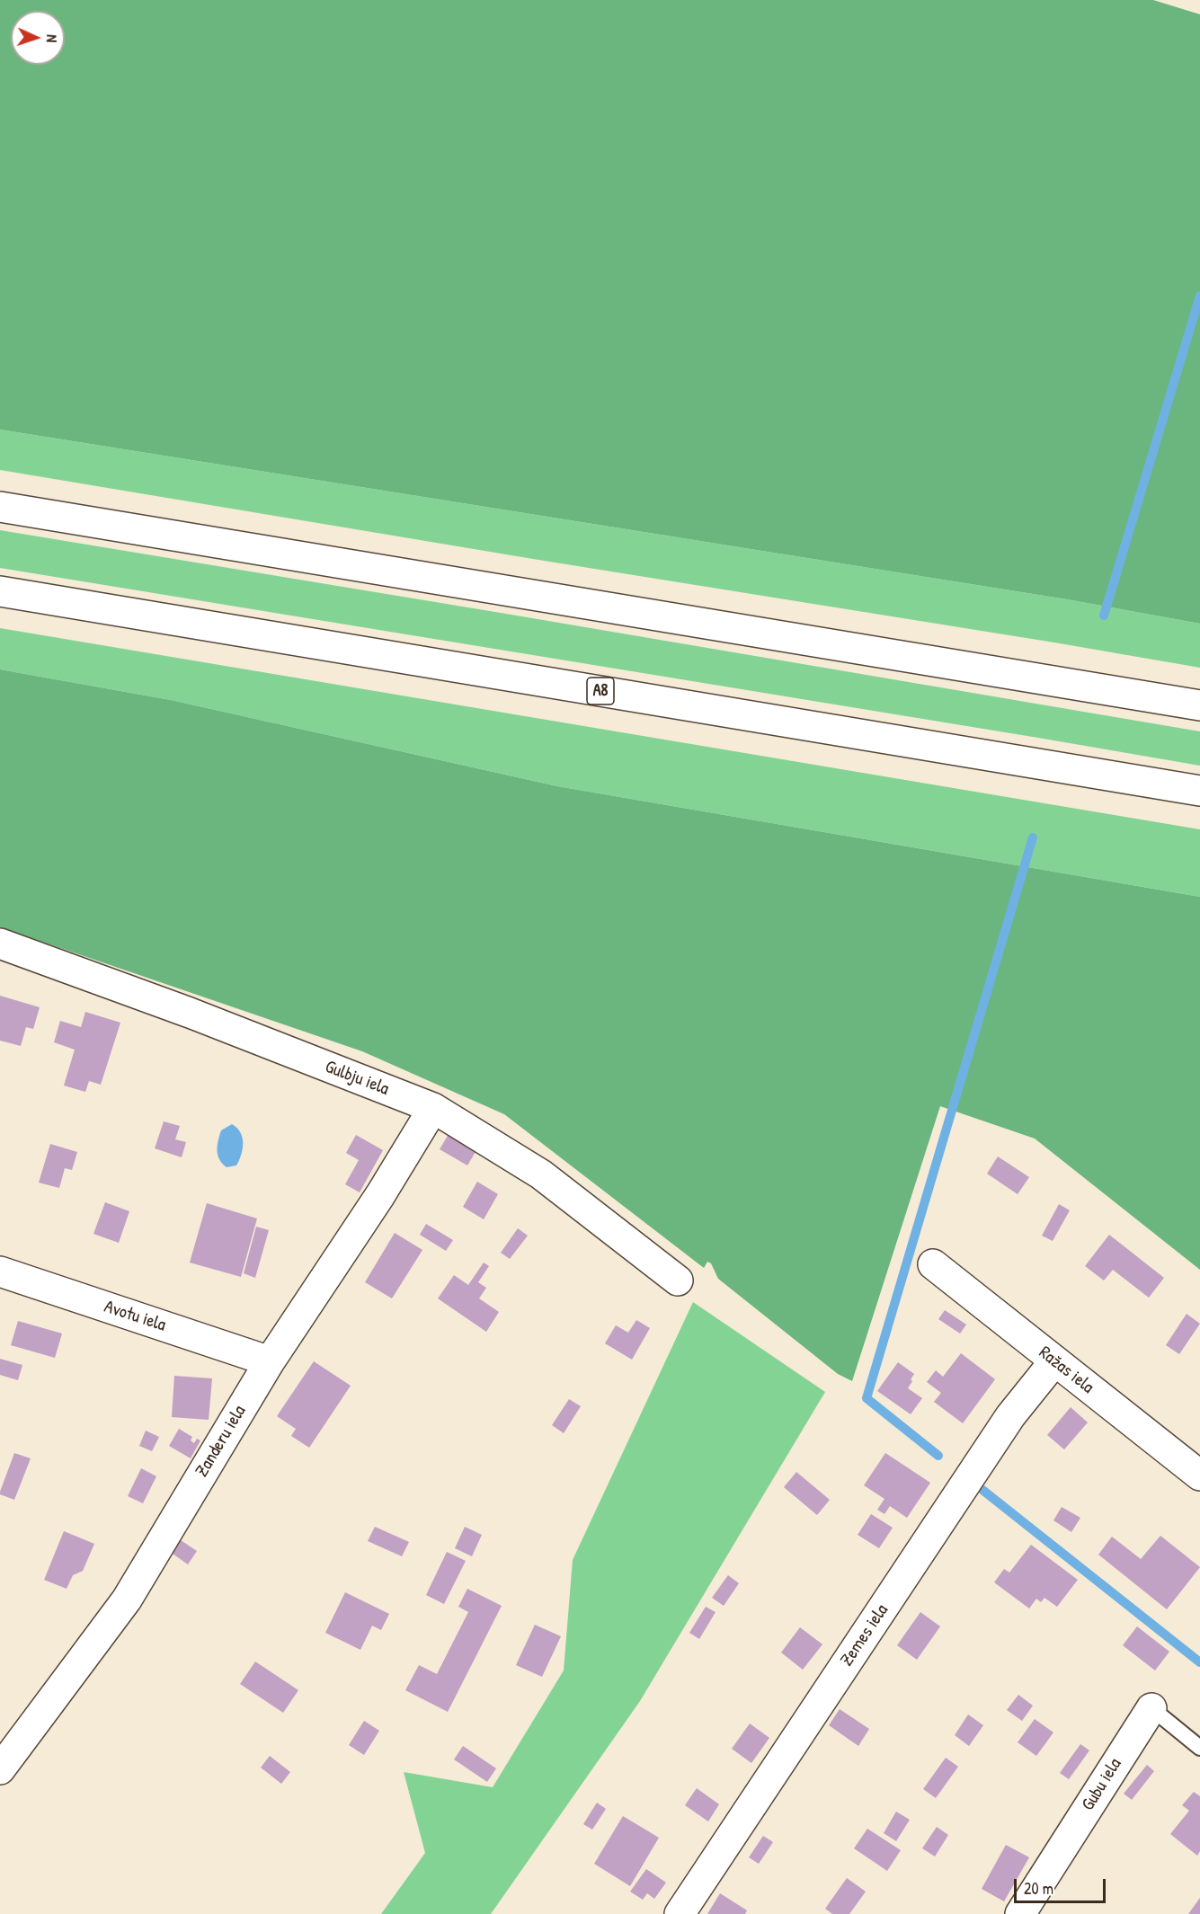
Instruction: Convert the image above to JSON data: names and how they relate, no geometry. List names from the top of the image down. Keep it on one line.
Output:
{"streets":{"main road":["A8","Gulbju iela","Avotu iela","Ražas iela","Zanderu iela","Zemes iela","Gubu iela"]},"crossings":[["Gulbju iela","Zanderu iela"],["Avotu iela","Zanderu iela"],["Ražas iela","Zemes iela"]],"scale_bar":"20 m","north":"right"}
